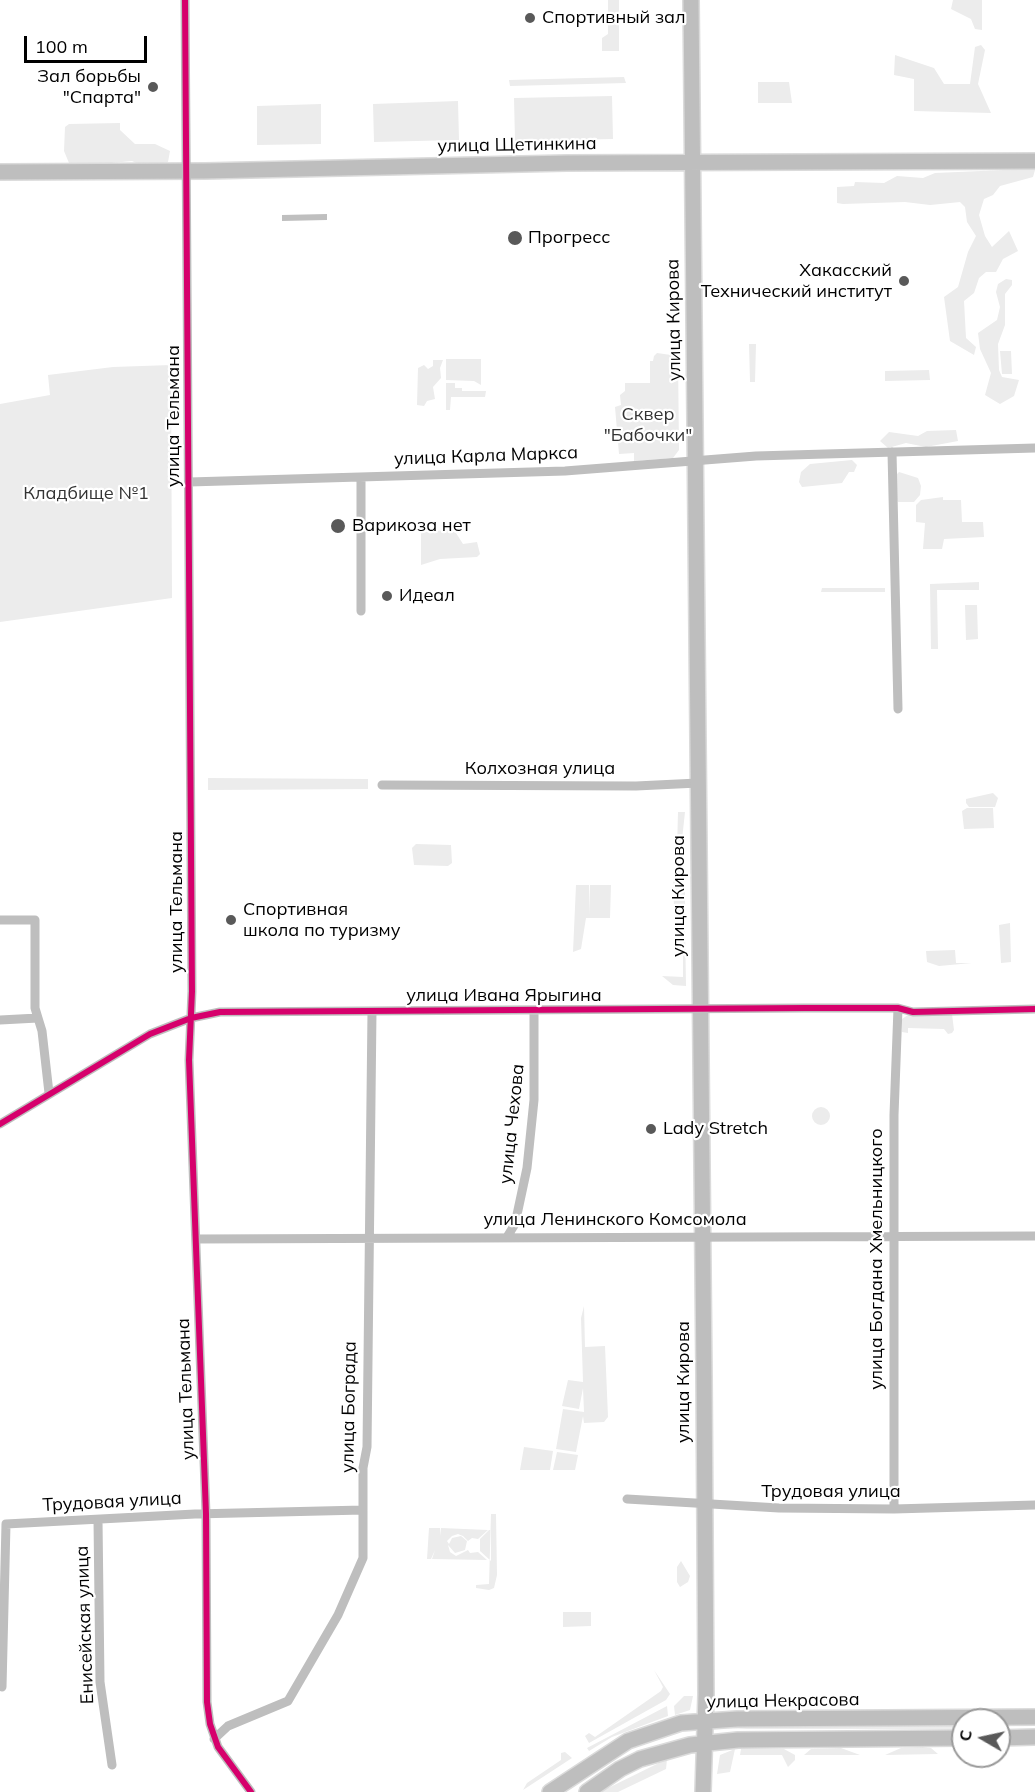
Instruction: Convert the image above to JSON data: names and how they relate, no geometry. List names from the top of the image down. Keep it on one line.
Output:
{"streets":{"main road":["улица Щетинкина","улица Кирова","улица Некрасова"],"street":["улица Тельмана","улица Карла Маркса","Колхозная улица","улица Ивана Ярыгина","улица Чехова","улица Ленинского Комсомола","улица Богдана Хмельницкого","улица Бограда","Трудовая улица","Енисейская улица"]},"crossings":[["улица Щетинкина","улица Кирова"],["улица Щетинкина","улица Тельмана"],["улица Кирова","улица Карла Маркса"],["улица Кирова","Колхозная улица"],["улица Кирова","улица Ивана Ярыгина"],["улица Кирова","улица Ленинского Комсомола"],["улица Кирова","Трудовая улица"],["улица Кирова","улица Некрасова"],["улица Тельмана","улица Карла Маркса"],["улица Тельмана","улица Ивана Ярыгина"],["улица Тельмана","улица Ленинского Комсомола"],["улица Тельмана","улица Бограда"],["улица Тельмана","Трудовая улица"],["улица Ивана Ярыгина","улица Чехова"],["улица Ивана Ярыгина","улица Богдана Хмельницкого"],["улица Ивана Ярыгина","улица Бограда"],["улица Чехова","улица Ленинского Комсомола"],["улица Ленинского Комсомола","улица Богдана Хмельницкого"],["улица Ленинского Комсомола","улица Бограда"],["улица Богдана Хмельницкого","Трудовая улица"],["улица Бограда","Трудовая улица"],["Трудовая улица","Енисейская улица"]],"parks":["Сквер \"Бабочки\"","Кладбище №1"],"places":["Спортивный зал","Зал борьбы \"Спарта\"","Прогресс","Хакасский Технический институт","Варикоза нет","Идеал","Спортивная школа по туризму","Lady Stretch"],"scale_bar":"100 m","north":"left"}
